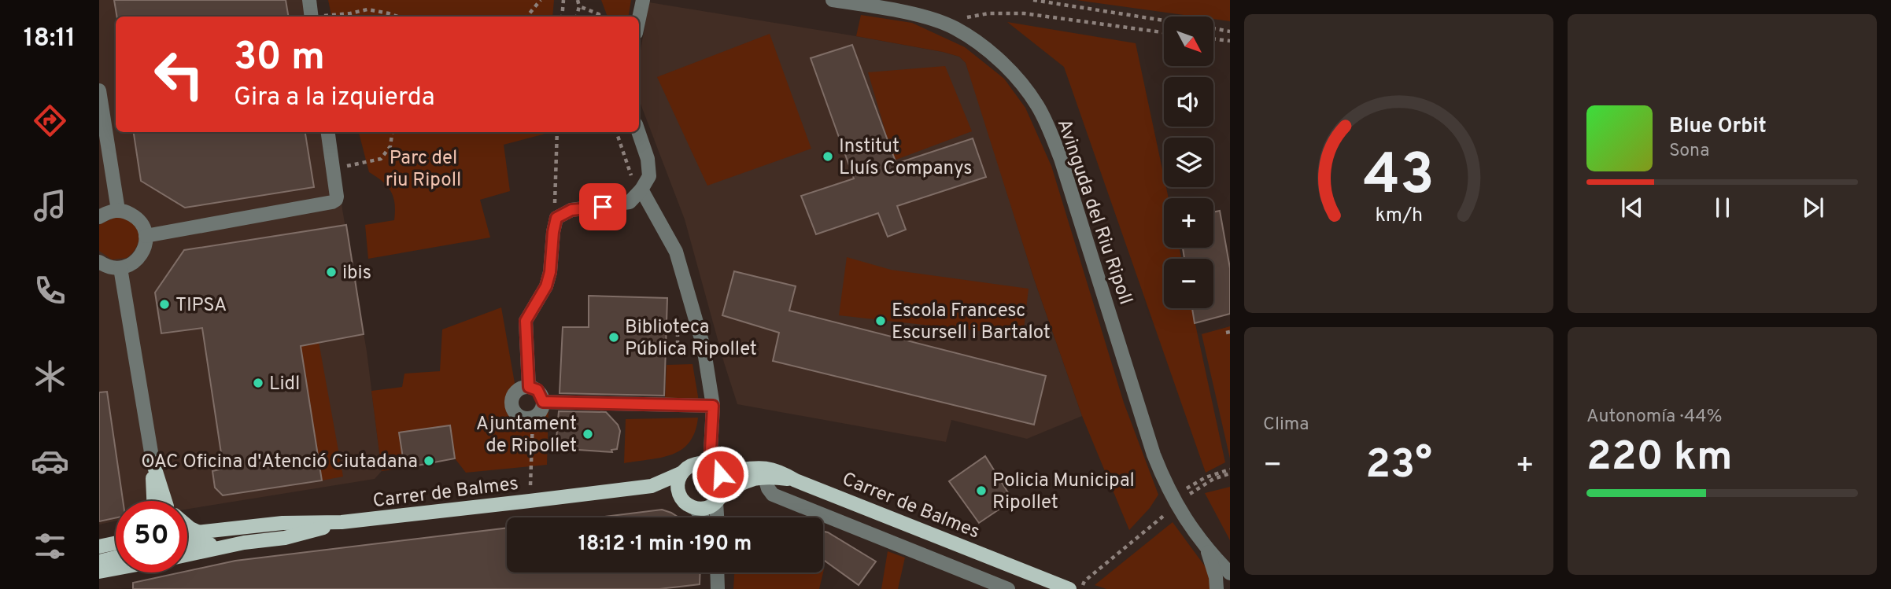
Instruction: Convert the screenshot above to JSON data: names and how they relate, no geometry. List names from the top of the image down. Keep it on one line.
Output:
{"streets":{"main road":["Carrer de Balmes"],"street":["Avinguda del Riu Ripoll"]},"parks":["Parc del riu Ripoll"],"places":["Institut Lluís Companys","ibis","TIPSA","Escola Francesc Escursell i Bartalot","Biblioteca Pública Ripollet","Lidl","Ajuntament de Ripollet","OAC Oficina d'Atenció Ciutadana","Policia Municipal Ripollet"],"north":"bottom right","page":{"tabs":"18:11","map_buttons":["+","−"],"turn":["30 m","Gira a la izquierda"],"song":["Blue Orbit","Sona"],"tile":["Clima",["Autonomía · 44%","220 km"]],"heat":["−","23°","+"],"limit":"50","trip":"18:12 · 1 min · 190 m","gauge":["43","km/h"]}}
